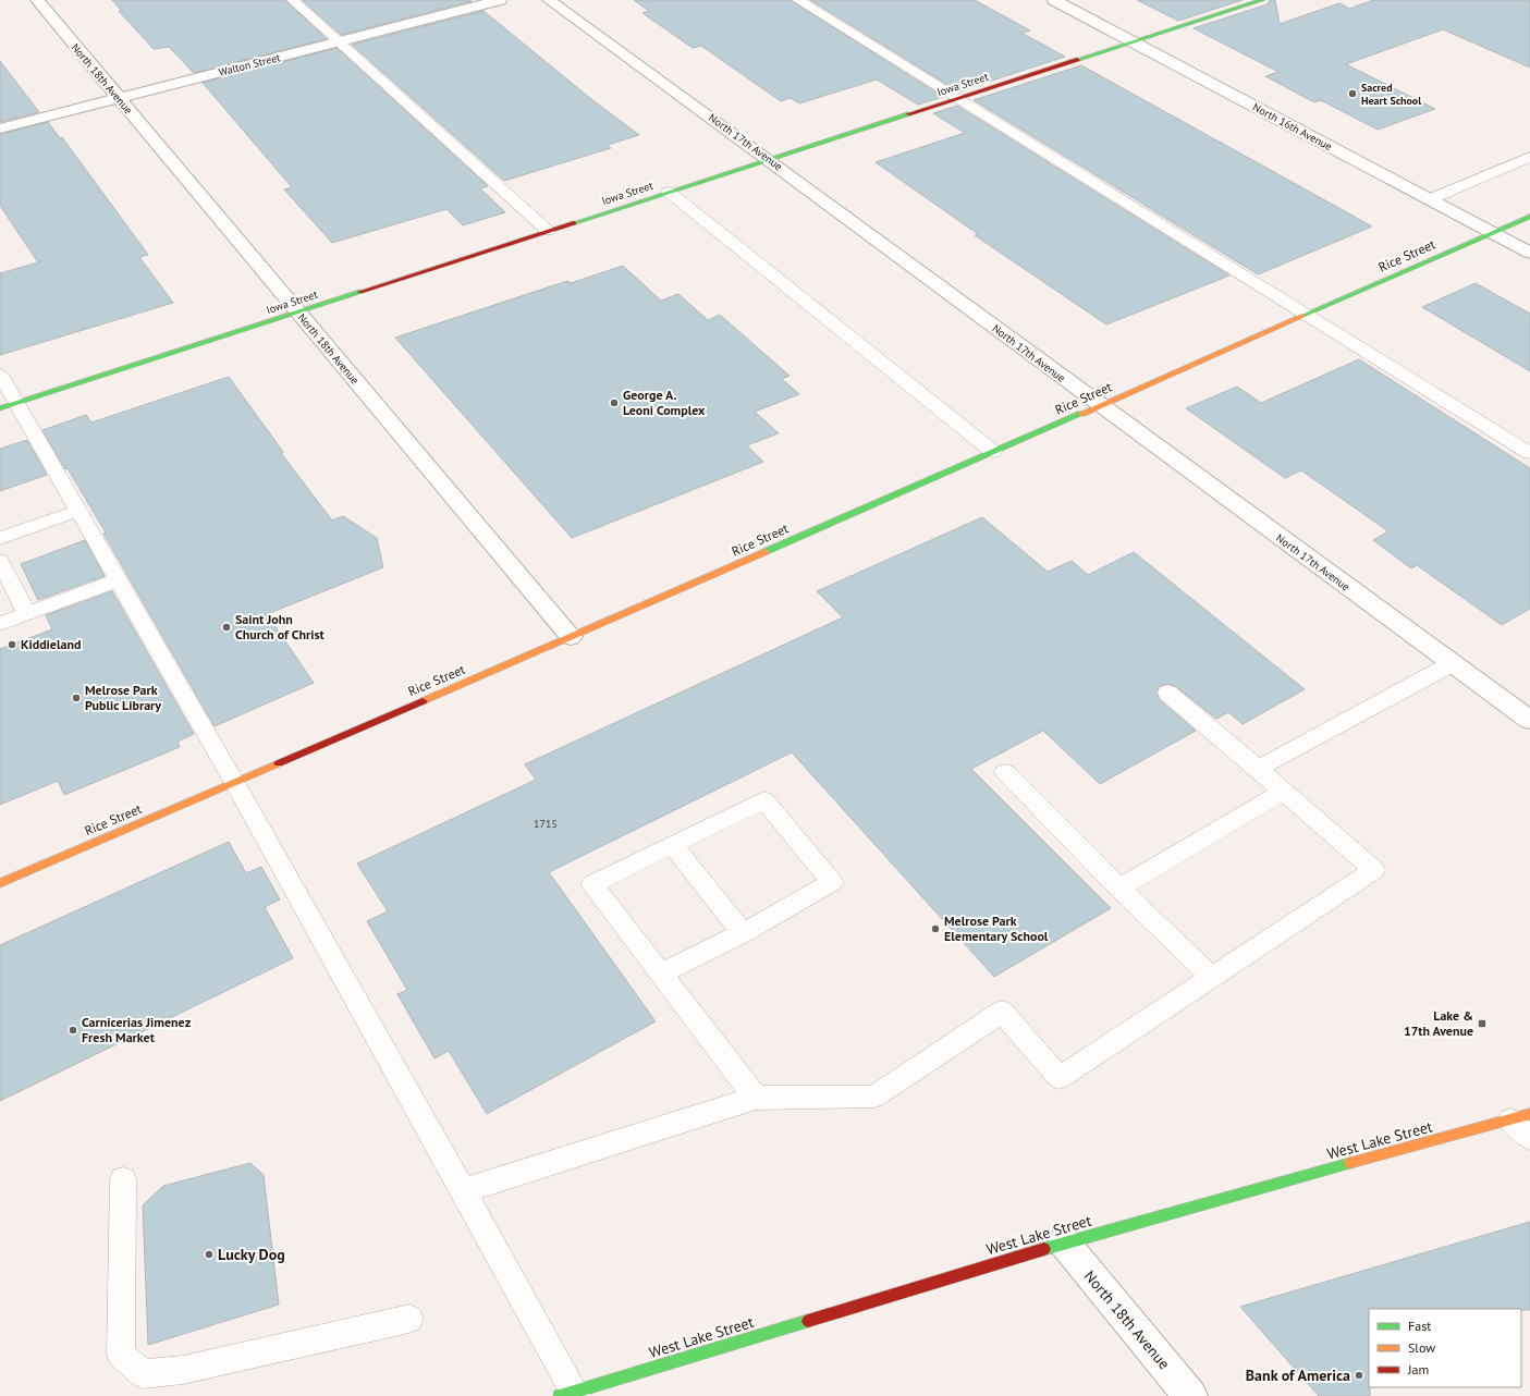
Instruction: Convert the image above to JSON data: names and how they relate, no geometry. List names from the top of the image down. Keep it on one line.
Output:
{"streets":{"street":["Walton Street","North 18th Avenue","Iowa Street","North 16th Avenue","North 17th Avenue","Rice Street","West Lake Street"]},"crossings":[["Walton Street","North 18th Avenue"],["North 18th Avenue","Iowa Street"],["North 18th Avenue","Rice Street"],["North 18th Avenue","West Lake Street"],["Iowa Street","North 16th Avenue"],["Iowa Street","North 17th Avenue"],["North 16th Avenue","Rice Street"],["North 17th Avenue","Rice Street"]],"places":{"other":["Sacred Heart School","George A. Leoni Complex","Saint John Church of Christ","Kiddieland","Melrose Park Public Library","Melrose Park Elementary School","Carnicerias Jimenez Fresh Market","Lucky Dog","Bank of America"],"transit":["Lake & 17th Avenue"]},"house_numbers":["1715"],"legend":["Fast","Slow","Jam"]}
